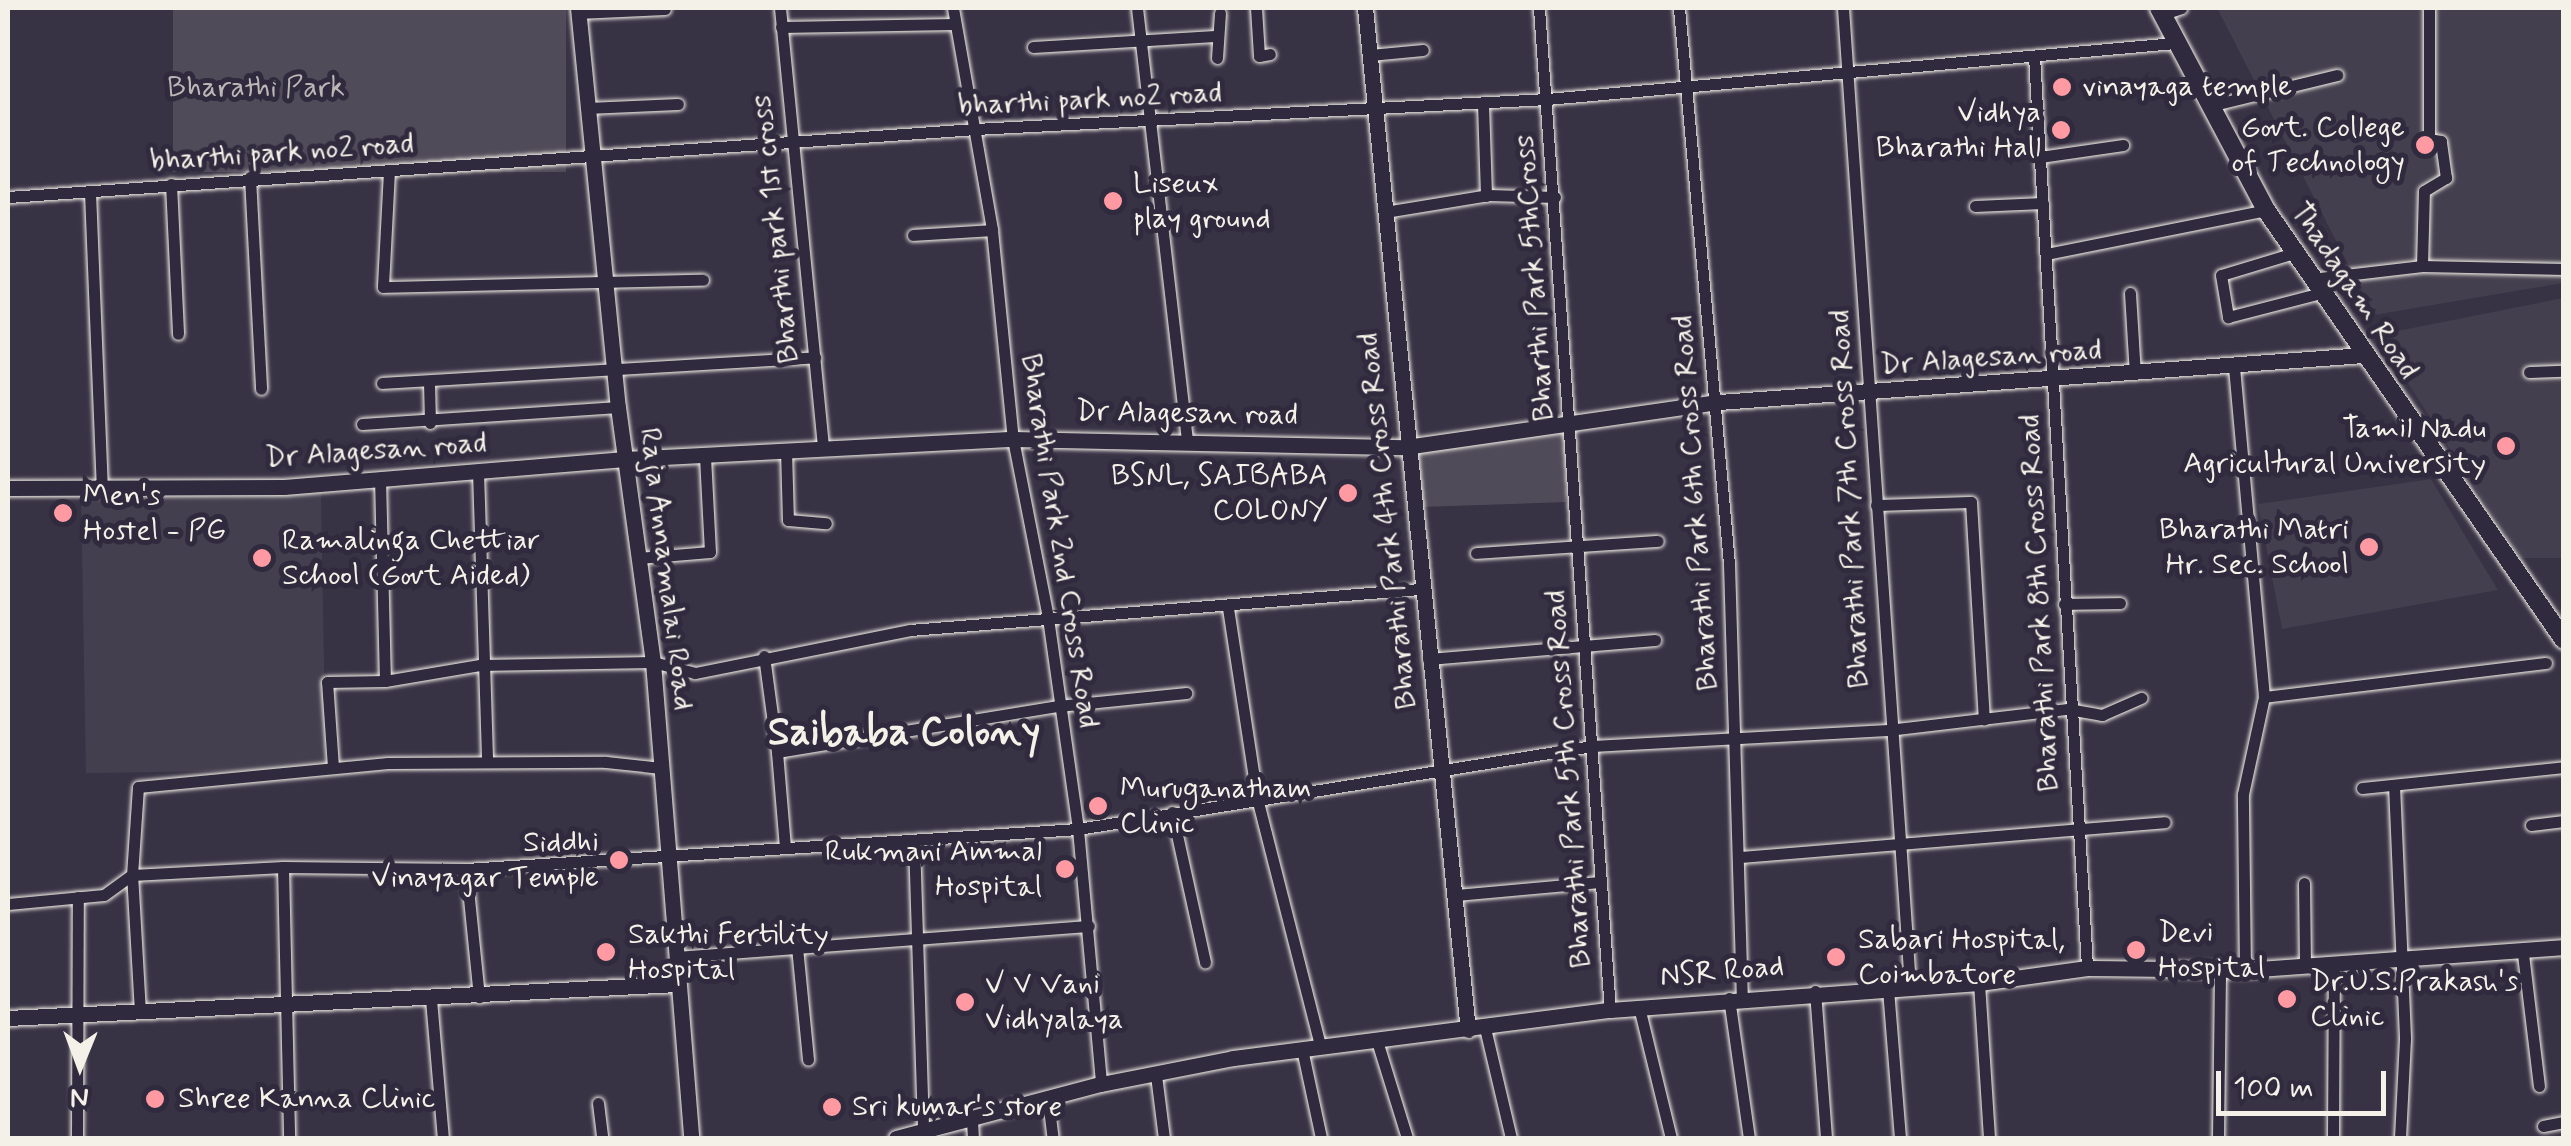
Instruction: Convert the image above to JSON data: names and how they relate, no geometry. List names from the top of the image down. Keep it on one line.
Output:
{"streets":{"main road":["Thadagam Road"],"street":["bharthi park no2 road","Bharthi park 1st cross","Bharthi Park 5thCross","Dr Alagesan road","Bharathi Park 7th Cross Road","Bharathi Park 6th Cross Road","Bharathi Park 4th Cross Road","Bharathi Park 2nd Cross Road","Raja Annamalai Road","Bharathi Park 8th Cross Road","Bharathi Park 5th Cross Road","NSR Road"]},"crossings":[["bharthi park no2 road","Bharthi park 1st cross"],["bharthi park no2 road","Bharthi Park 5thCross"],["bharthi park no2 road","Thadagam Road"],["bharthi park no2 road","Bharathi Park 7th Cross Road"],["bharthi park no2 road","Bharathi Park 6th Cross Road"],["bharthi park no2 road","Bharathi Park 4th Cross Road"],["bharthi park no2 road","Bharathi Park 2nd Cross Road"],["bharthi park no2 road","Raja Annamalai Road"],["bharthi park no2 road","Bharathi Park 8th Cross Road"],["Bharthi park 1st cross","Dr Alagesan road"],["Bharthi Park 5thCross","Dr Alagesan road"],["Bharthi Park 5thCross","Bharathi Park 5th Cross Road"],["Thadagam Road","Dr Alagesan road"],["Dr Alagesan road","Bharathi Park 7th Cross Road"],["Dr Alagesan road","Bharathi Park 6th Cross Road"],["Dr Alagesan road","Bharathi Park 4th Cross Road"],["Dr Alagesan road","Bharathi Park 2nd Cross Road"],["Dr Alagesan road","Raja Annamalai Road"],["Dr Alagesan road","Bharathi Park 8th Cross Road"],["Bharathi Park 7th Cross Road","NSR Road"],["Bharathi Park 6th Cross Road","NSR Road"],["Bharathi Park 4th Cross Road","NSR Road"],["Bharathi Park 2nd Cross Road","NSR Road"],["Bharathi Park 8th Cross Road","NSR Road"],["Bharathi Park 5th Cross Road","NSR Road"]],"districts":["Saibaba Colony"],"parks":["Bharathi Park"],"places":["vinayaga temple","Vidhya Bharathi Hall","Govt. College of Technology","Liseux play ground","Tamil Nadu Agricultural University","BSNL, SAIBABA COLONY","Men's Hostel - PG","Bharathi Matri Hr. Sec. School","Ramalinga Chettiar School (Govt Aided)","Muruganatham Clinic","Siddhi Vinayagar Temple","Rukmani Ammal Hospital","Devi Hospital","Sakthi Fertility Hospital","Sabari Hospital, Coimbatore","Dr.U.S.Prakash's Clinic","V V Vani Vidhyalaya","Shree Kanna Clinic","Sri kumar's store"],"scale_bar":"100 m","north":"bottom"}
